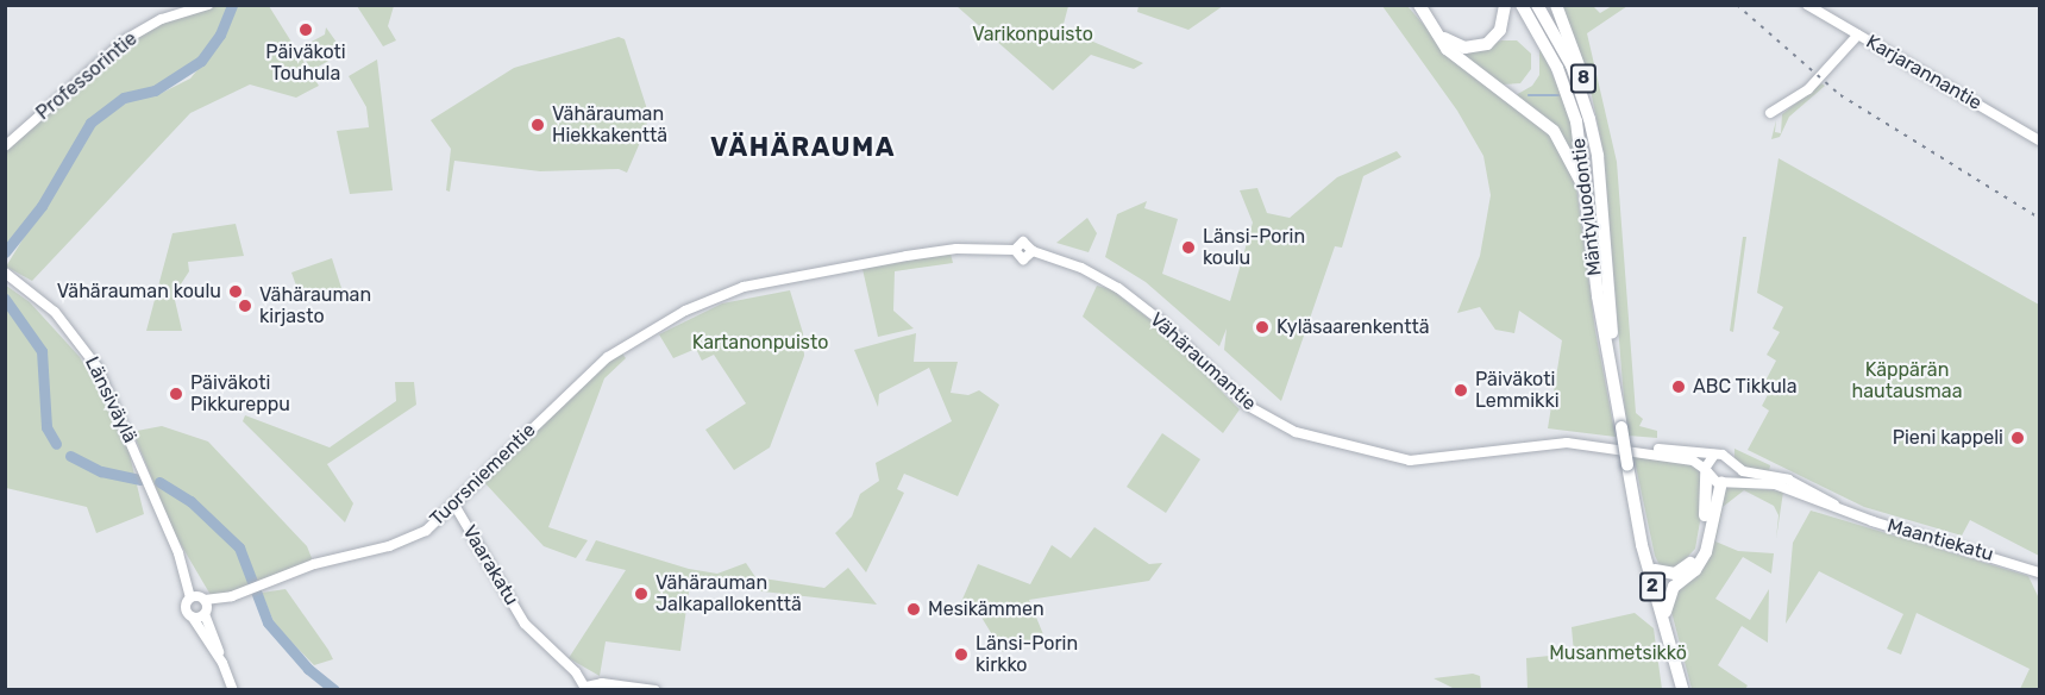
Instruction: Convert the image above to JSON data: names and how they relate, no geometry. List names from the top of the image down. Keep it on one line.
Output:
{"streets":{"highway":["8","Mäntyluodontie","2"],"main road":["Karjarannantie","Professorintie","Vähäraumantie","Länsiväylä","Tuorsniementie","Maantiekatu","Vaarakatu"]},"crossings":[["8","Mäntyluodontie"],["Vähäraumantie","Tuorsniementie"],["Vähäraumantie","Maantiekatu"],["Länsiväylä","Tuorsniementie"],["Tuorsniementie","Vaarakatu"]],"districts":["VÄHÄRAUMA"],"parks":["Varikonpuisto","Kartanonpuisto","Käppärän hautausmaa","Musanmetsikkö"],"places":["Päiväkoti Touhula","Vähärauman Hiekkakenttä","Länsi-Porin koulu","Vähärauman koulu","Vähärauman kirjasto","Kyläsaarenkenttä","ABC Tikkula","Päiväkoti Lemmikki","Päiväkoti Pikkureppu","Pieni kappeli","Vähärauman Jalkapallokenttä","Mesikämmen","Länsi-Porin kirkko"]}
